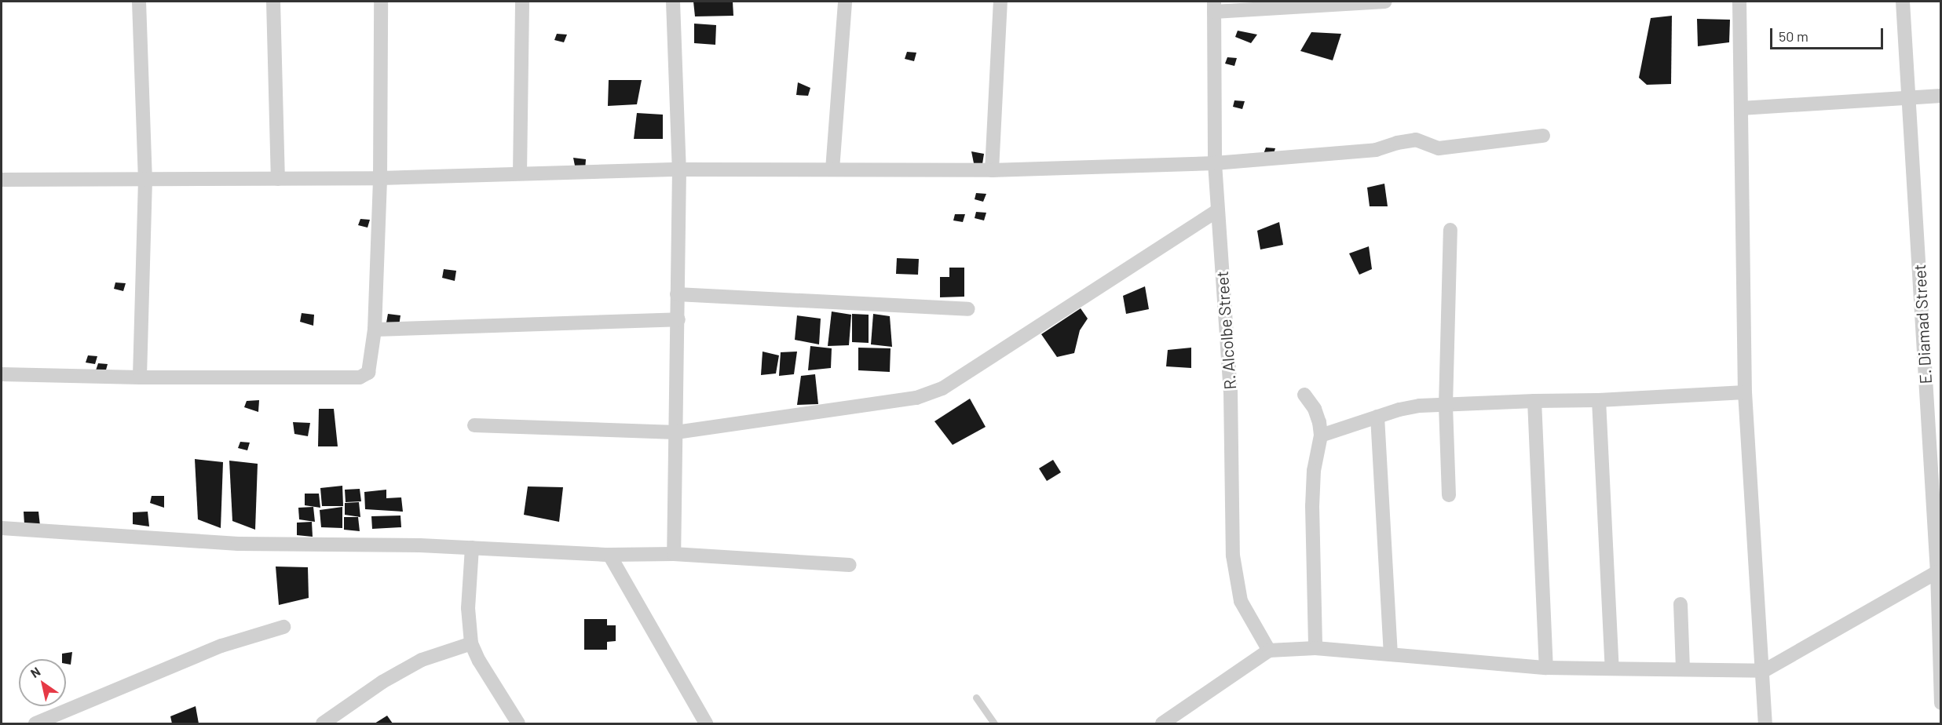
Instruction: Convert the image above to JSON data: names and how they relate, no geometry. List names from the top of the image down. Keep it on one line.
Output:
{"streets":{"street":["E. Diamad Street","R. Alcolbe Street"]},"scale_bar":"50 m","north":"top left"}
